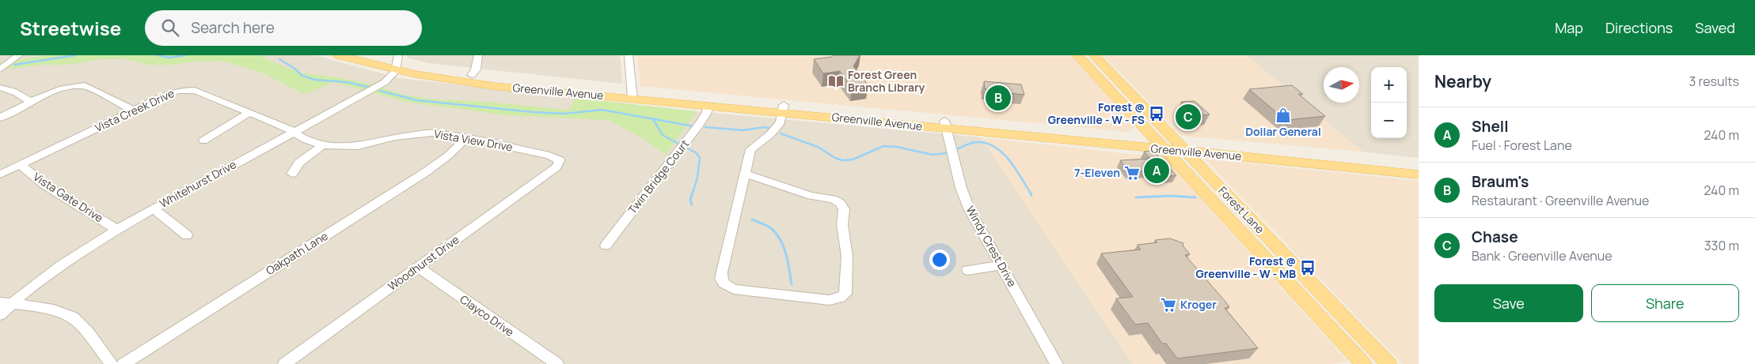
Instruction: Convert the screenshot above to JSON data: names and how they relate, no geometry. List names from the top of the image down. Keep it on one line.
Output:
{"streets":{"main road":["Greenville Avenue","Forest Lane"],"street":["Vista Creek Drive","Vista View Drive","Twin Bridge Court","Whitehurst Drive","Vista Gate Drive","Windy Crest Drive","Oakpath Lane","Woodhurst Drive","Clayco Drive"]},"crossings":[["Greenville Avenue","Twin Bridge Court"],["Greenville Avenue","Whitehurst Drive"],["Greenville Avenue","Forest Lane"],["Greenville Avenue","Windy Crest Drive"],["Vista Creek Drive","Vista View Drive"],["Vista Creek Drive","Whitehurst Drive"],["Vista Creek Drive","Vista Gate Drive"],["Vista View Drive","Whitehurst Drive"],["Vista View Drive","Oakpath Lane"],["Vista View Drive","Woodhurst Drive"],["Whitehurst Drive","Vista Gate Drive"],["Woodhurst Drive","Clayco Drive"]],"places":{"library":["Forest Green Branch Library"],"bus stop":["Forest @ Greenville - W - FS","Forest @ Greenville - W - MB"],"shop":["Dollar General"],"supermarket":["7-Eleven","Kroger"]},"north":"right","page":{"header":"Streetwise","search":"Search here","nav":["Map","Directions","Saved"],"heading":["Nearby","3 results"],"map_buttons":["+","−"],"pins":["B","C","A"],"list":[{"mark":"A","name":"Shell","note":"Fuel · Forest Lane","value":"240 m"},{"mark":"B","name":"Braum's","note":"Restaurant · Greenville Avenue","value":"240 m"},{"mark":"C","name":"Chase","note":"Bank · Greenville Avenue","value":"330 m"}],"buttons":["Save","Share"]}}
